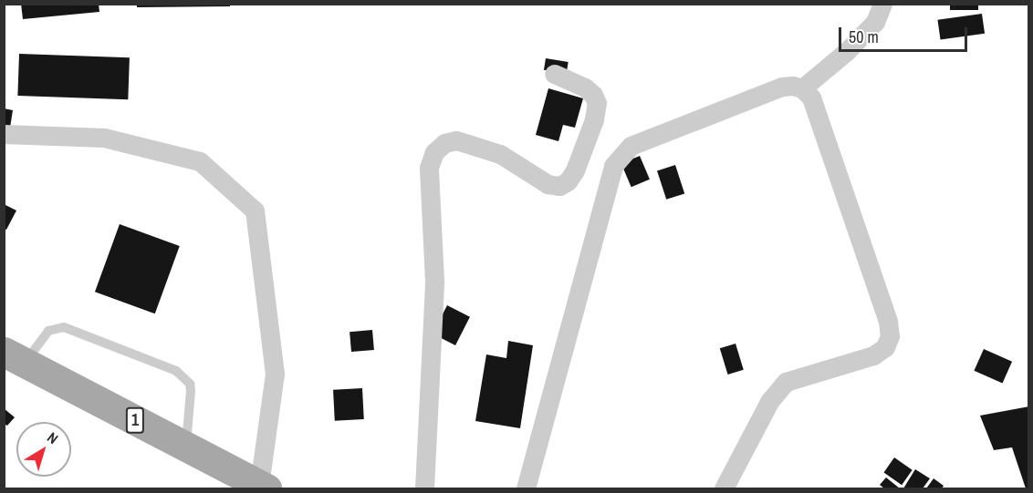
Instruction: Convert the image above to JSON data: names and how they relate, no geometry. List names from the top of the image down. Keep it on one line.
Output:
{"streets":{"main road":["1"]},"scale_bar":"50 m","north":"top right"}
